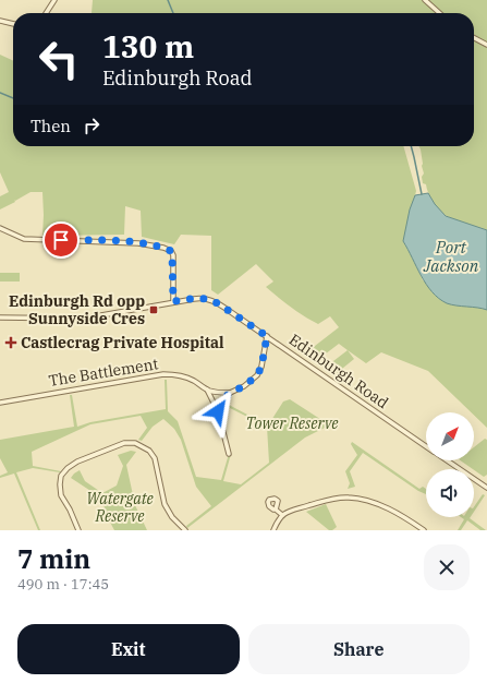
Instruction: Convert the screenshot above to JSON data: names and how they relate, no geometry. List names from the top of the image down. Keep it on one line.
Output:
{"streets":{"street":["Edinburgh Road","The Battlement"]},"water":["Port Jackson"],"parks":["Tower Reserve","Watergate Reserve"],"places":{"transit":["Edinburgh Rd opp Sunnyside Cres"],"health":["Castlecrag Private Hospital"]},"north":"top right","page":{"turn":["130 m","Edinburgh Road"],"then":"Then","heading":["7 min","490 m · 17:45"],"buttons":["Exit","Share"]}}
